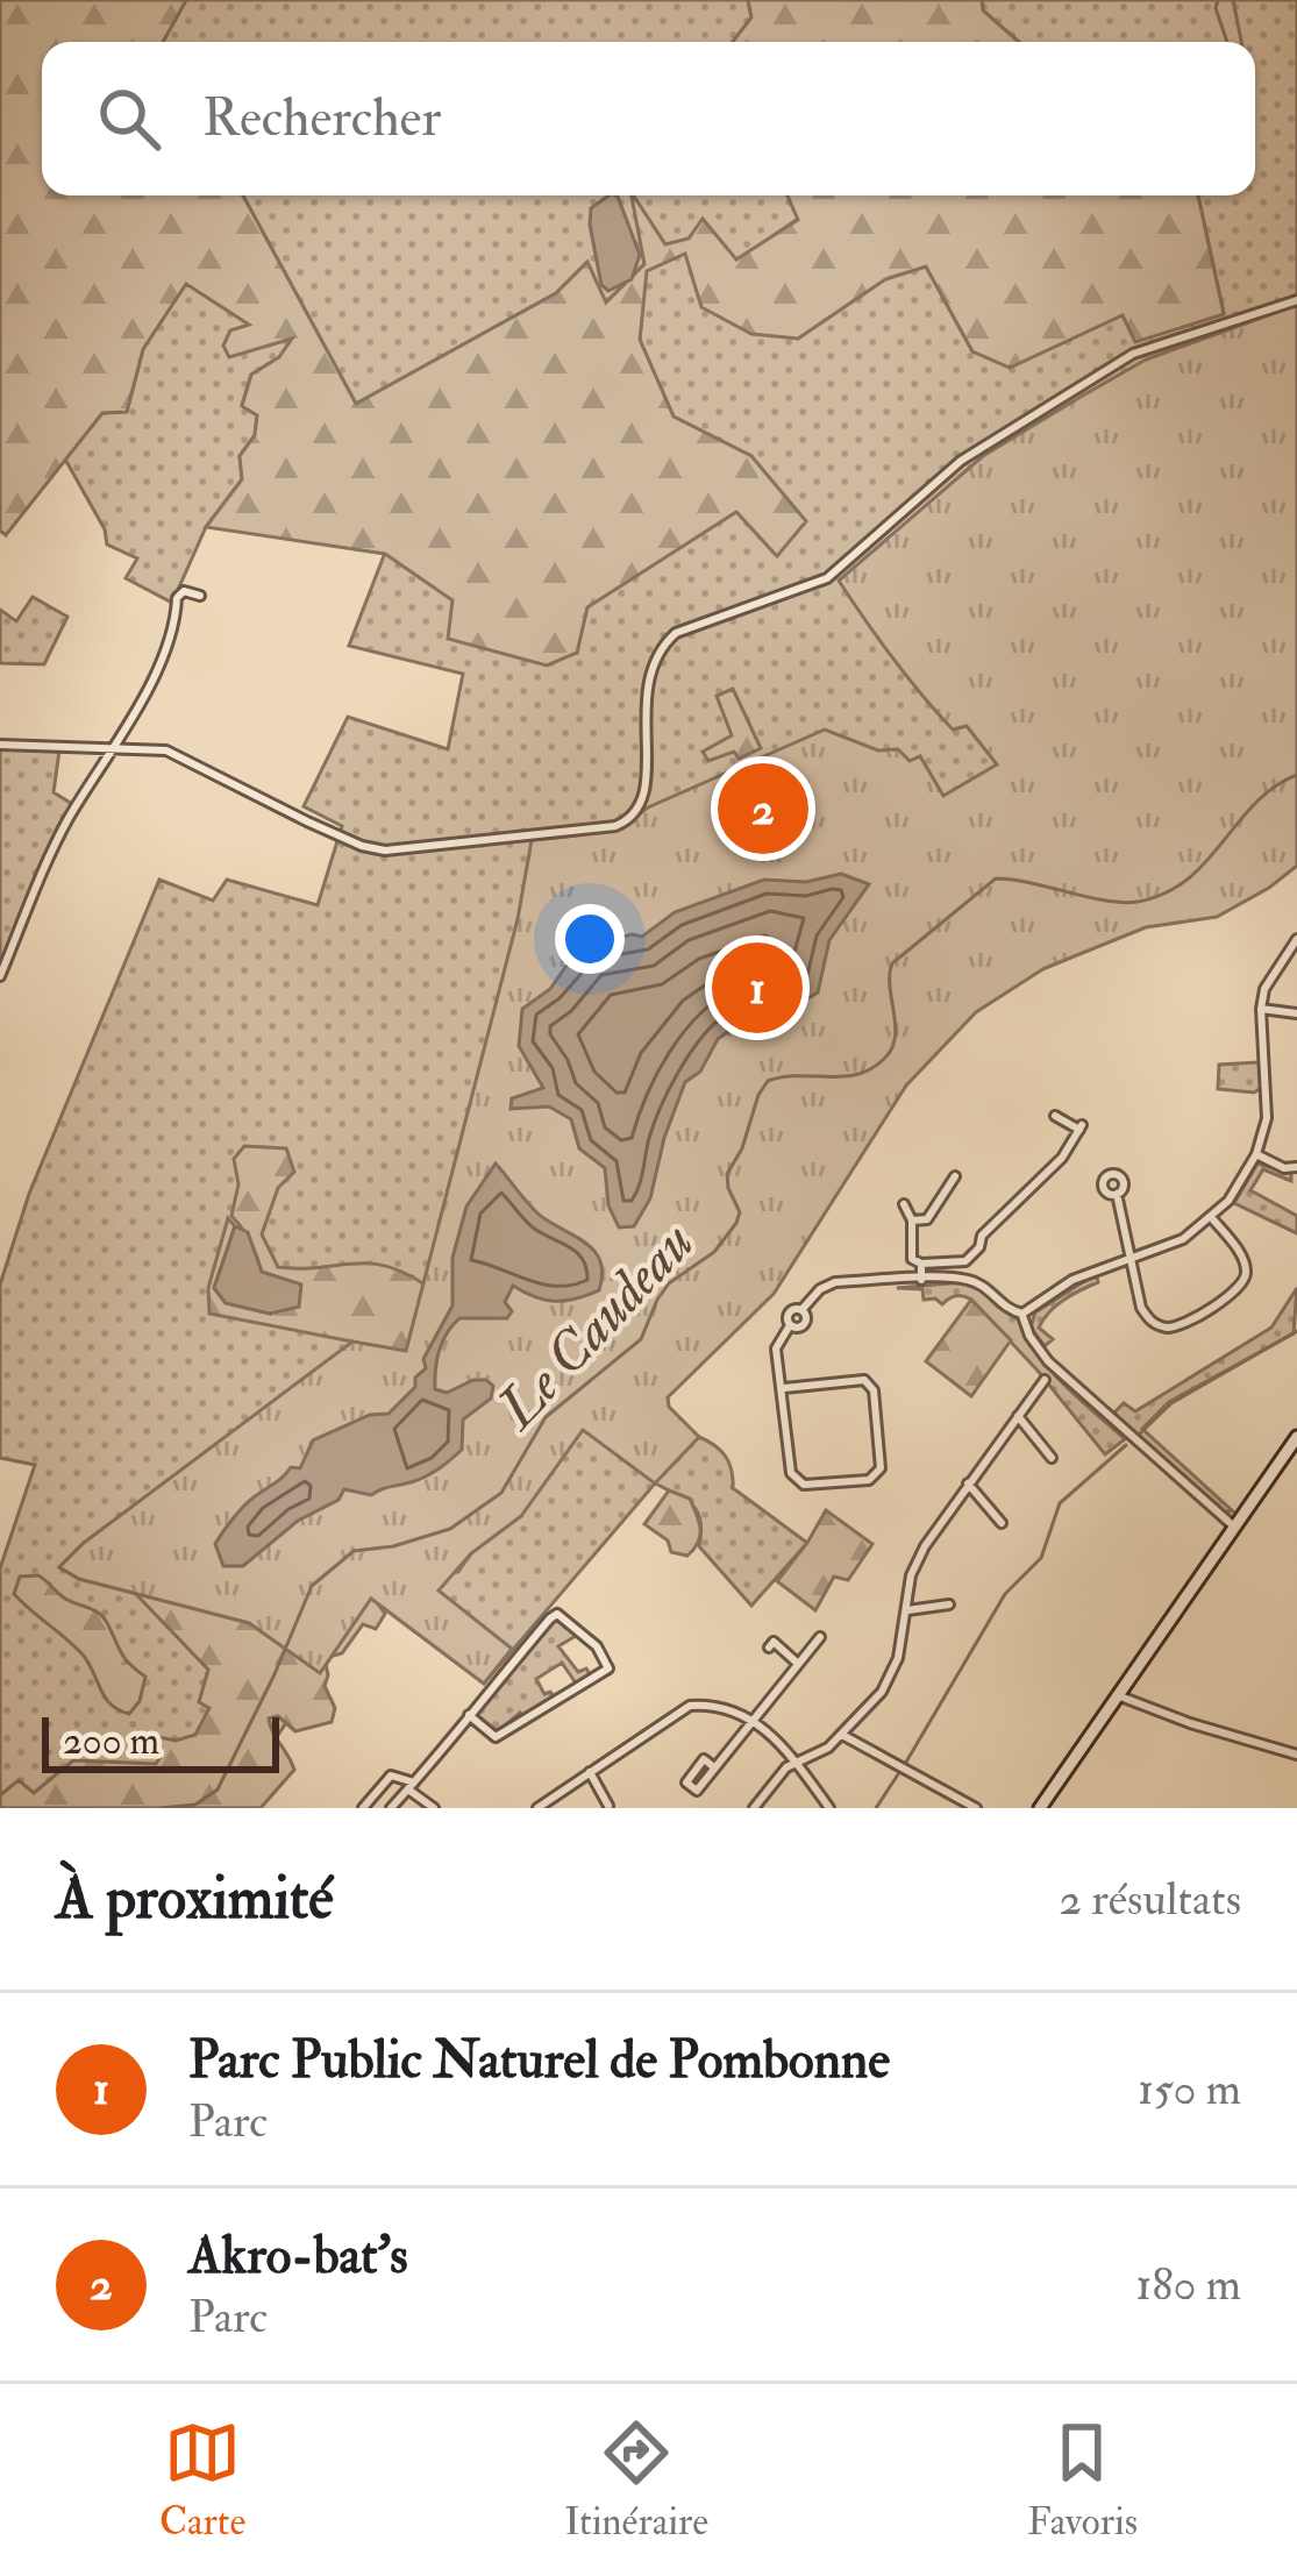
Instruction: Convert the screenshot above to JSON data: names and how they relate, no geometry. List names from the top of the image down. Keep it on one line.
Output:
{"water":["Le Caudeau"],"scale_bar":"200 m","page":{"search":"Rechercher","pins":["2","1"],"scale":"200 m","heading":["À proximité","2 résultats"],"list":[{"mark":"1","name":"Parc Public Naturel de Pombonne","note":"Parc","value":"150 m"},{"mark":"2","name":"Akro-bat's","note":"Parc","value":"180 m"}],"nav":["Carte","Itinéraire","Favoris"]}}
